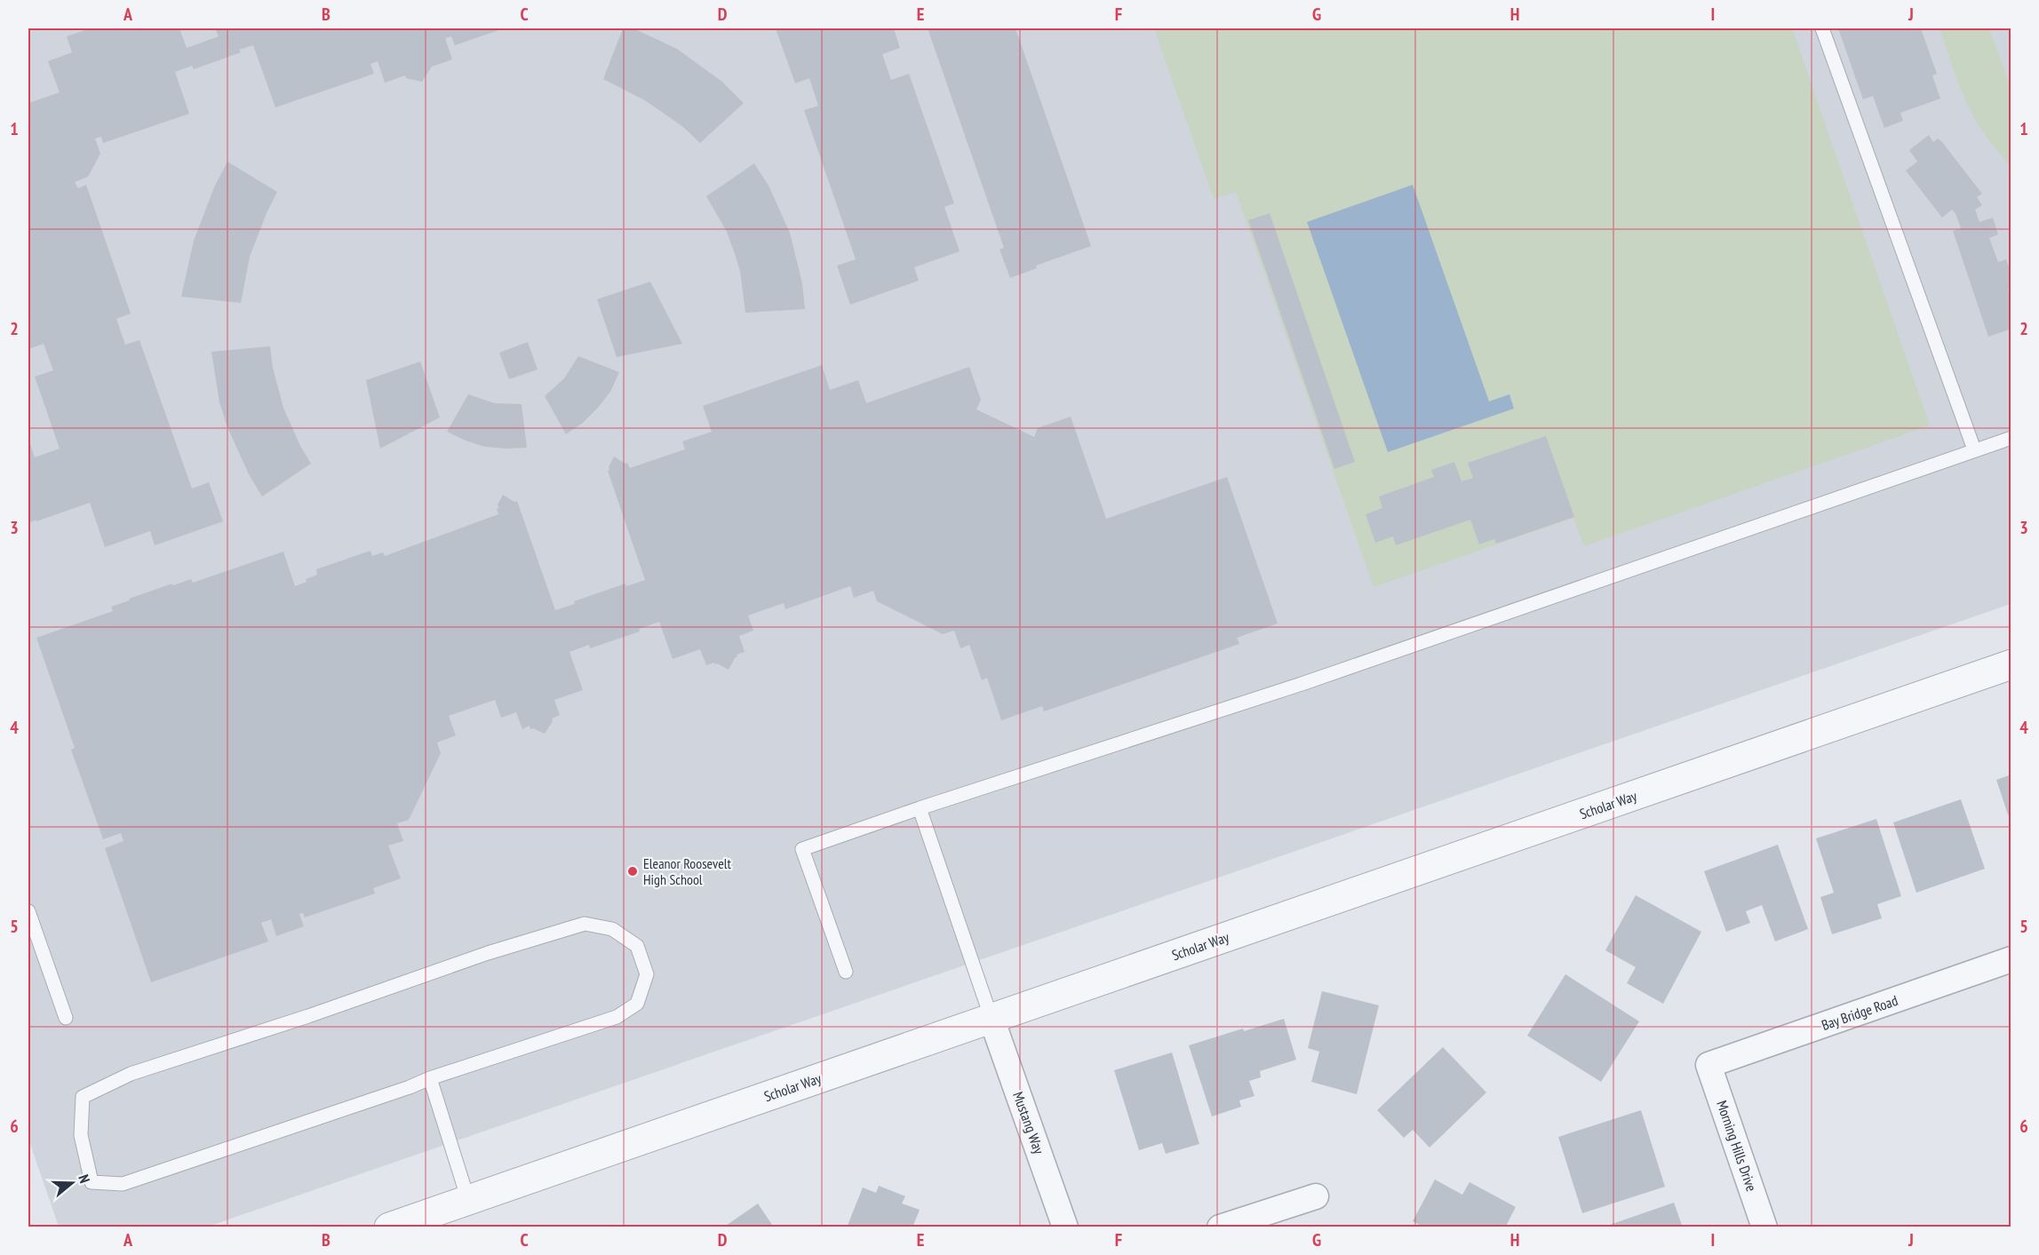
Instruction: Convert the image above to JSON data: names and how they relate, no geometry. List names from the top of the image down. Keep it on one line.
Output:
{"streets":{"street":["Scholar Way","Bay Bridge Road","Mustang Way","Morning Hills Drive"]},"crossings":[["Scholar Way","Mustang Way"],["Bay Bridge Road","Morning Hills Drive"]],"places":["Eleanor Roosevelt High School"],"north":"right","grid":{"columns":["A","B","C","D","E","F","G","H","I","J"],"rows":["1","2","3","4","5","6"]}}
